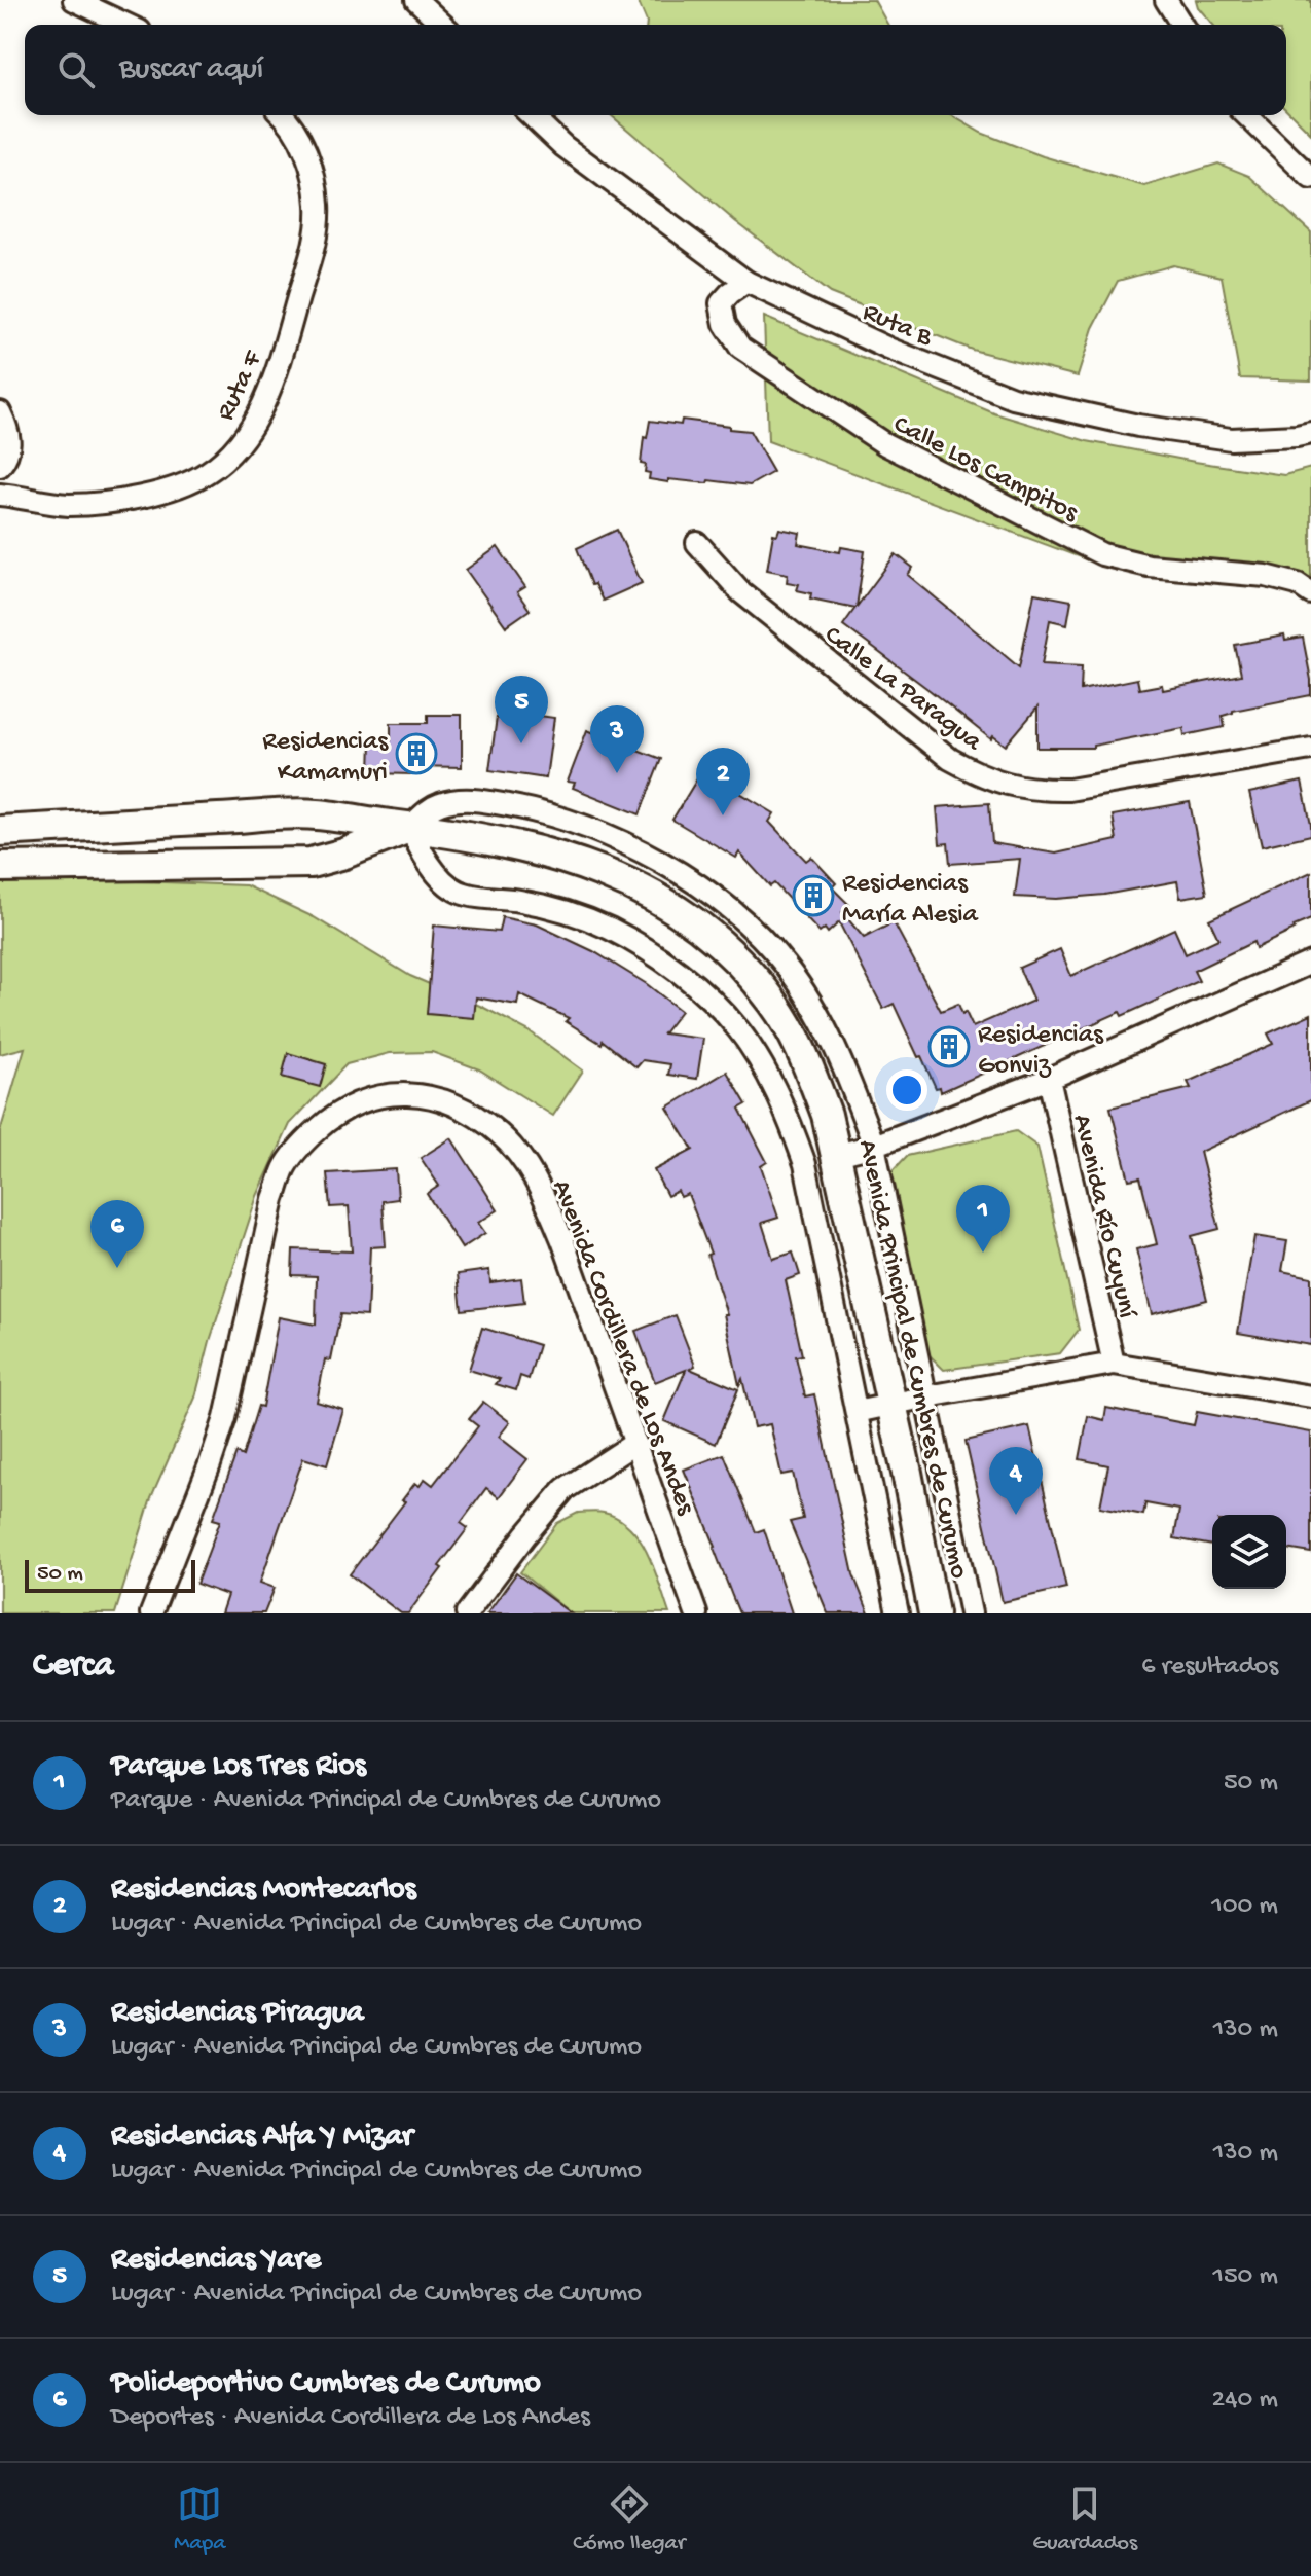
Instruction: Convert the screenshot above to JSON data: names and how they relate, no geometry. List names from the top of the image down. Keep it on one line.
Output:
{"streets":{"main road":["Avenida Principal de Cumbres de Curumo"],"street":["Ruta B","Ruta F","Calle Los Campitos","Calle La Paragua","Avenida Río Cuyuní","Avenida Cordillera de Los Andes"]},"crossings":[["Ruta B","Calle Los Campitos"]],"places":{"building":["Residencias Kamamuri","Residencias María Alesia","Residencias Gonviz"]},"scale_bar":"50 m","page":{"search":"Buscar aquí","pins":["5","3","2","1","6","4"],"scale":"50 m","heading":["Cerca","6 resultados"],"list":[{"mark":"1","name":"Parque Los Tres Rios","note":"Parque · Avenida Principal de Cumbres de Curumo","value":"50 m"},{"mark":"2","name":"Residencias Montecarlos","note":"Lugar · Avenida Principal de Cumbres de Curumo","value":"100 m"},{"mark":"3","name":"Residencias Piragua","note":"Lugar · Avenida Principal de Cumbres de Curumo","value":"130 m"},{"mark":"4","name":"Residencias Alfa Y Mizar","note":"Lugar · Avenida Principal de Cumbres de Curumo","value":"130 m"},{"mark":"5","name":"Residencias Yare","note":"Lugar · Avenida Principal de Cumbres de Curumo","value":"150 m"},{"mark":"6","name":"Polideportivo Cumbres de Curumo","note":"Deportes · Avenida Cordillera de Los Andes","value":"240 m"}],"nav":["Mapa","Cómo llegar","Guardados"]}}
